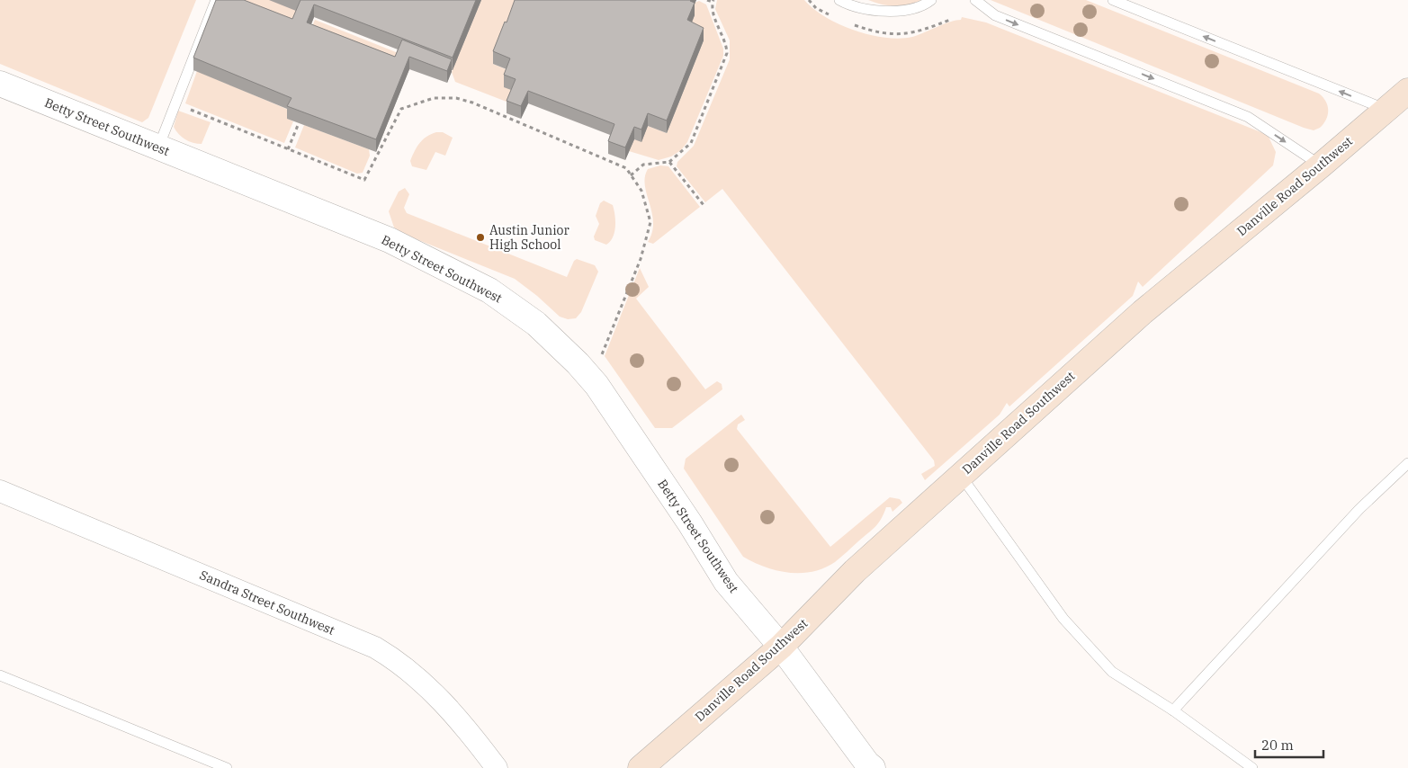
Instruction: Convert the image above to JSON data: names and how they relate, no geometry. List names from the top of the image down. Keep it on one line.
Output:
{"streets":{"main road":["Danville Road Southwest"],"street":["Betty Street Southwest","Sandra Street Southwest"]},"crossings":[["Betty Street Southwest","Danville Road Southwest"]],"places":["Austin Junior High School"],"scale_bar":"20 m"}
